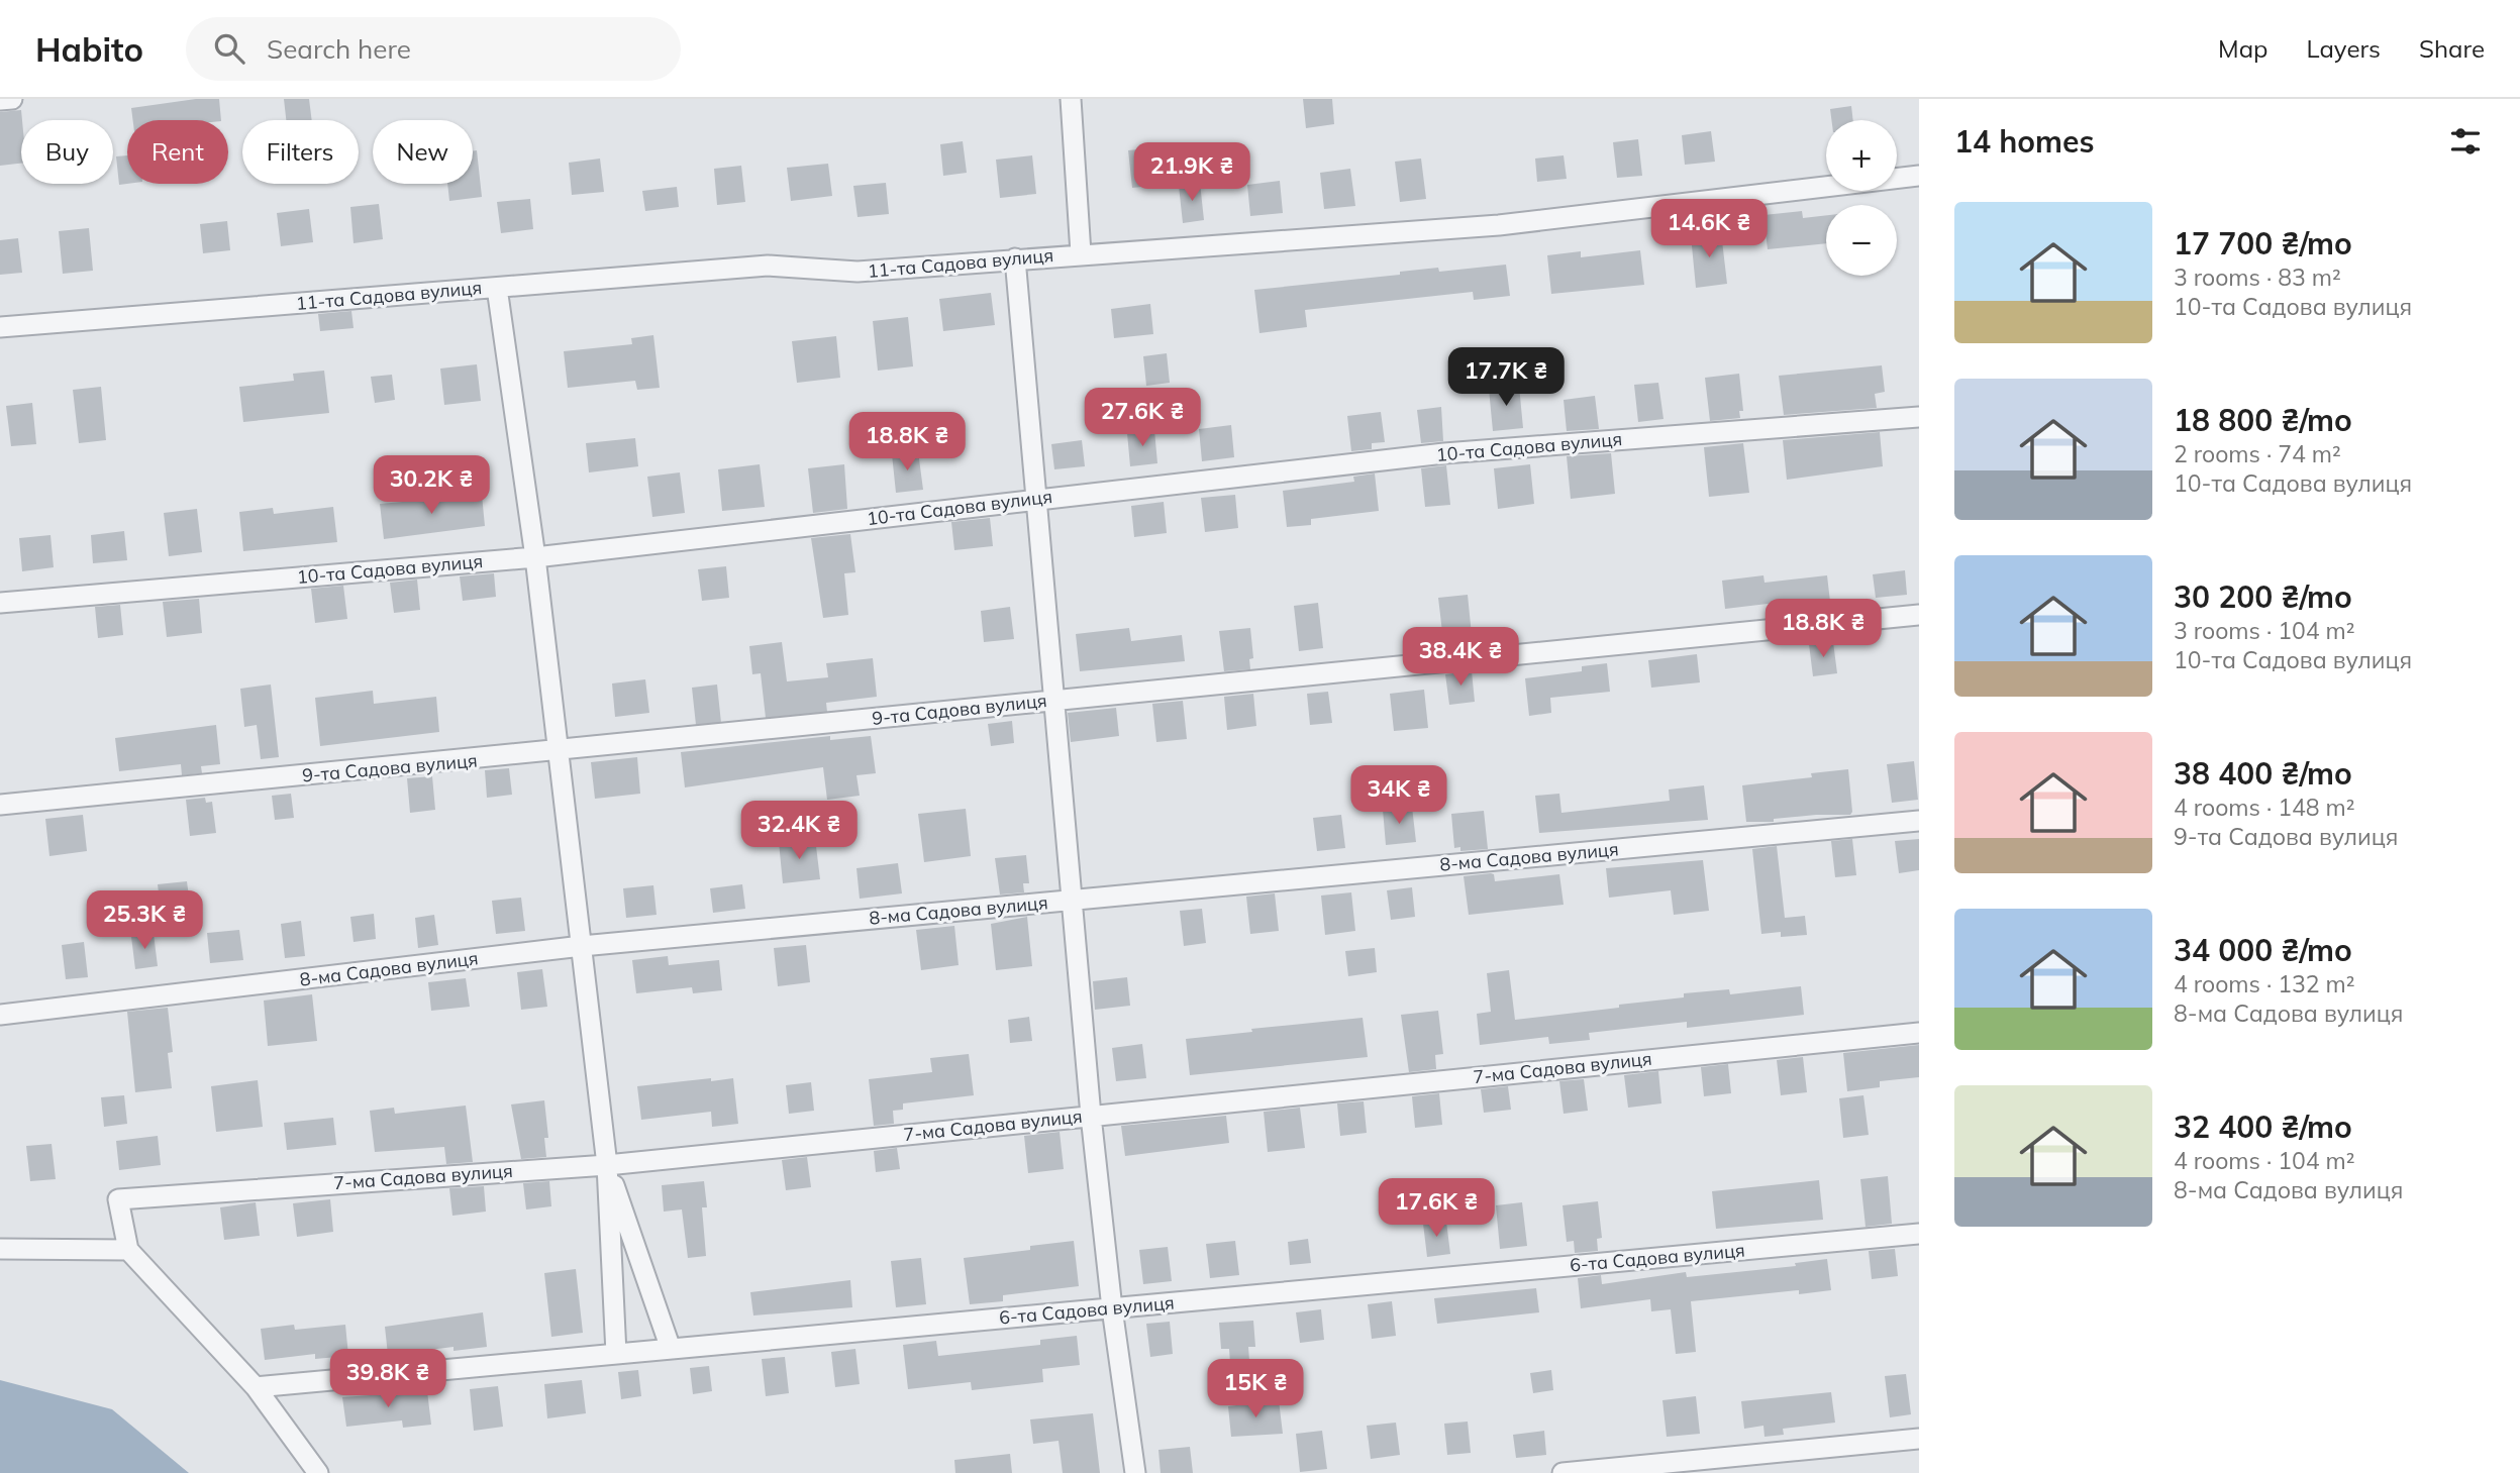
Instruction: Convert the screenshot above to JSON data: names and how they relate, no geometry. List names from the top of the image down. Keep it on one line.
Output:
{"streets":{"street":["11-та Садова вулиця","10-та Садова вулиця","9-та Садова вулиця","8-ма Садова вулиця","7-ма Садова вулиця","6-та Садова вулиця"]},"page":{"header":"Habito","search":"Search here","nav":["Map","Layers","Share"],"heading":"14 homes","map_buttons":["+","−"],"chip":["Buy","Rent","Filters","New"],"price":["21.9K ₴","14.6K ₴","17.7K ₴","27.6K ₴","18.8K ₴","30.2K ₴","18.8K ₴","38.4K ₴","34K ₴","32.4K ₴","25.3K ₴","17.6K ₴","39.8K ₴","15K ₴"],"list":[{"name":"17 700 ₴/mo","note":"3 rooms · 83 m² · 10-та Садова вулиця"},{"name":"18 800 ₴/mo","note":"2 rooms · 74 m² · 10-та Садова вулиця"},{"name":"30 200 ₴/mo","note":"3 rooms · 104 m² · 10-та Садова вулиця"},{"name":"38 400 ₴/mo","note":"4 rooms · 148 m² · 9-та Садова вулиця"},{"name":"34 000 ₴/mo","note":"4 rooms · 132 m² · 8-ма Садова вулиця"},{"name":"32 400 ₴/mo","note":"4 rooms · 104 m² · 8-ма Садова вулиця"}]}}
